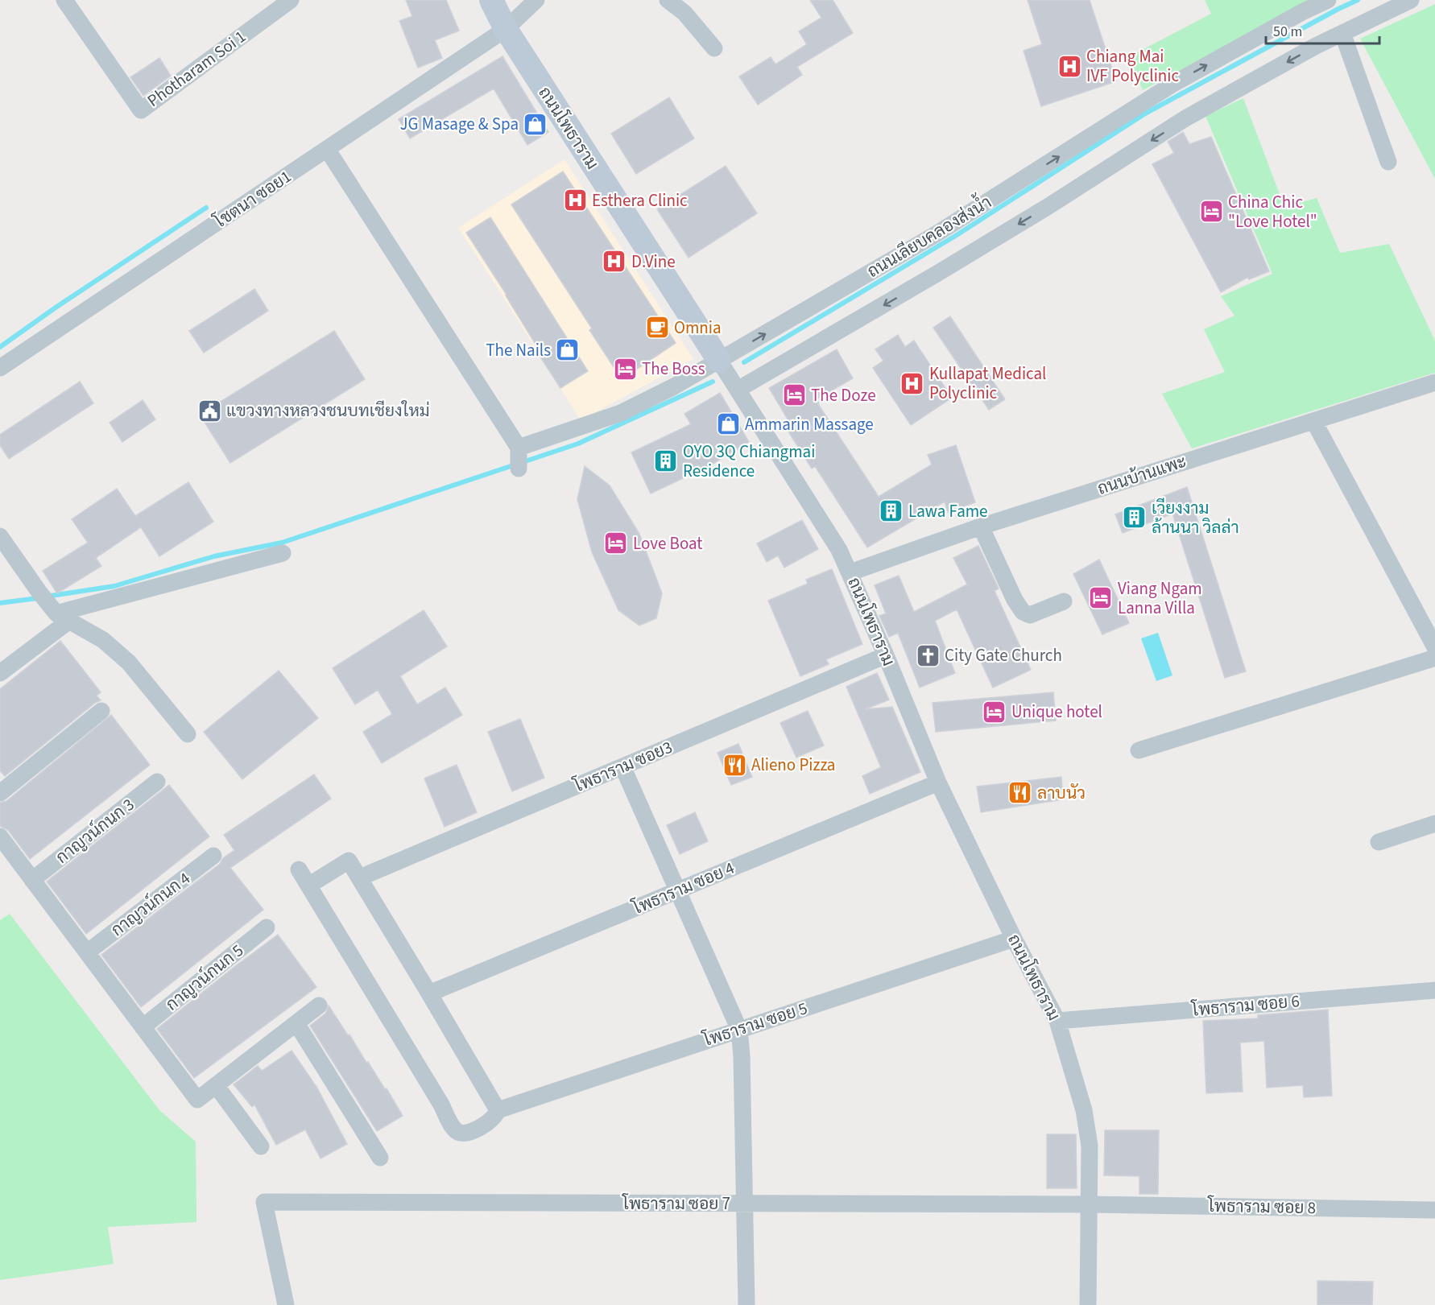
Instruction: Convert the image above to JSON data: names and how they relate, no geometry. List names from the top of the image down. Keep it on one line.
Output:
{"streets":{"street":["Photharam Soi 1","ถนนโพธาราม","โชตนา ซอย1","ถนนเลียบคลองส่งน้ำ","ถนนบ้านแพะ","โพธาราม ซอย3","กาญวน์กนก 3","โพธาราม ซอย 4","กาญวน์กนก 4","กาญวน์กนก 5","โพธาราม ซอย 6","โพธาราม ซอย 5","โพธาราม ซอย 7","โพธาราม ซอย 8"]},"crossings":[["ถนนโพธาราม","โชตนา ซอย1"],["ถนนโพธาราม","ถนนเลียบคลองส่งน้ำ"],["ถนนโพธาราม","ถนนบ้านแพะ"],["ถนนโพธาราม","โพธาราม ซอย3"],["ถนนโพธาราม","โพธาราม ซอย 4"],["ถนนโพธาราม","โพธาราม ซอย 6"],["ถนนโพธาราม","โพธาราม ซอย 5"],["ถนนโพธาราม","โพธาราม ซอย 7"],["ถนนโพธาราม","โพธาราม ซอย 8"],["โพธาราม ซอย 7","โพธาราม ซอย 8"]],"places":{"hospital":["Chiang Mai IVF Polyclinic","Esthera Clinic","D.Vine","Kullapat Medical Polyclinic"],"shop":["JG Masage & Spa","The Nails","Ammarin Massage"],"hotel":["China Chic \"Love Hotel\"","The Boss","The Doze","Love Boat","Viang Ngam Lanna Villa","Unique hotel"],"cafe":["Omnia"],"public building":["แขวงทางหลวงชนบทเชียงใหม่"],"building":["OYO 3Q Chiangmai Residence","Lawa Fame","เวียงงาม ล้านนา วิลล่า"],"church":["City Gate Church"],"restaurant":["Alieno Pizza","ลาบนัว"]},"scale_bar":"50 m"}
